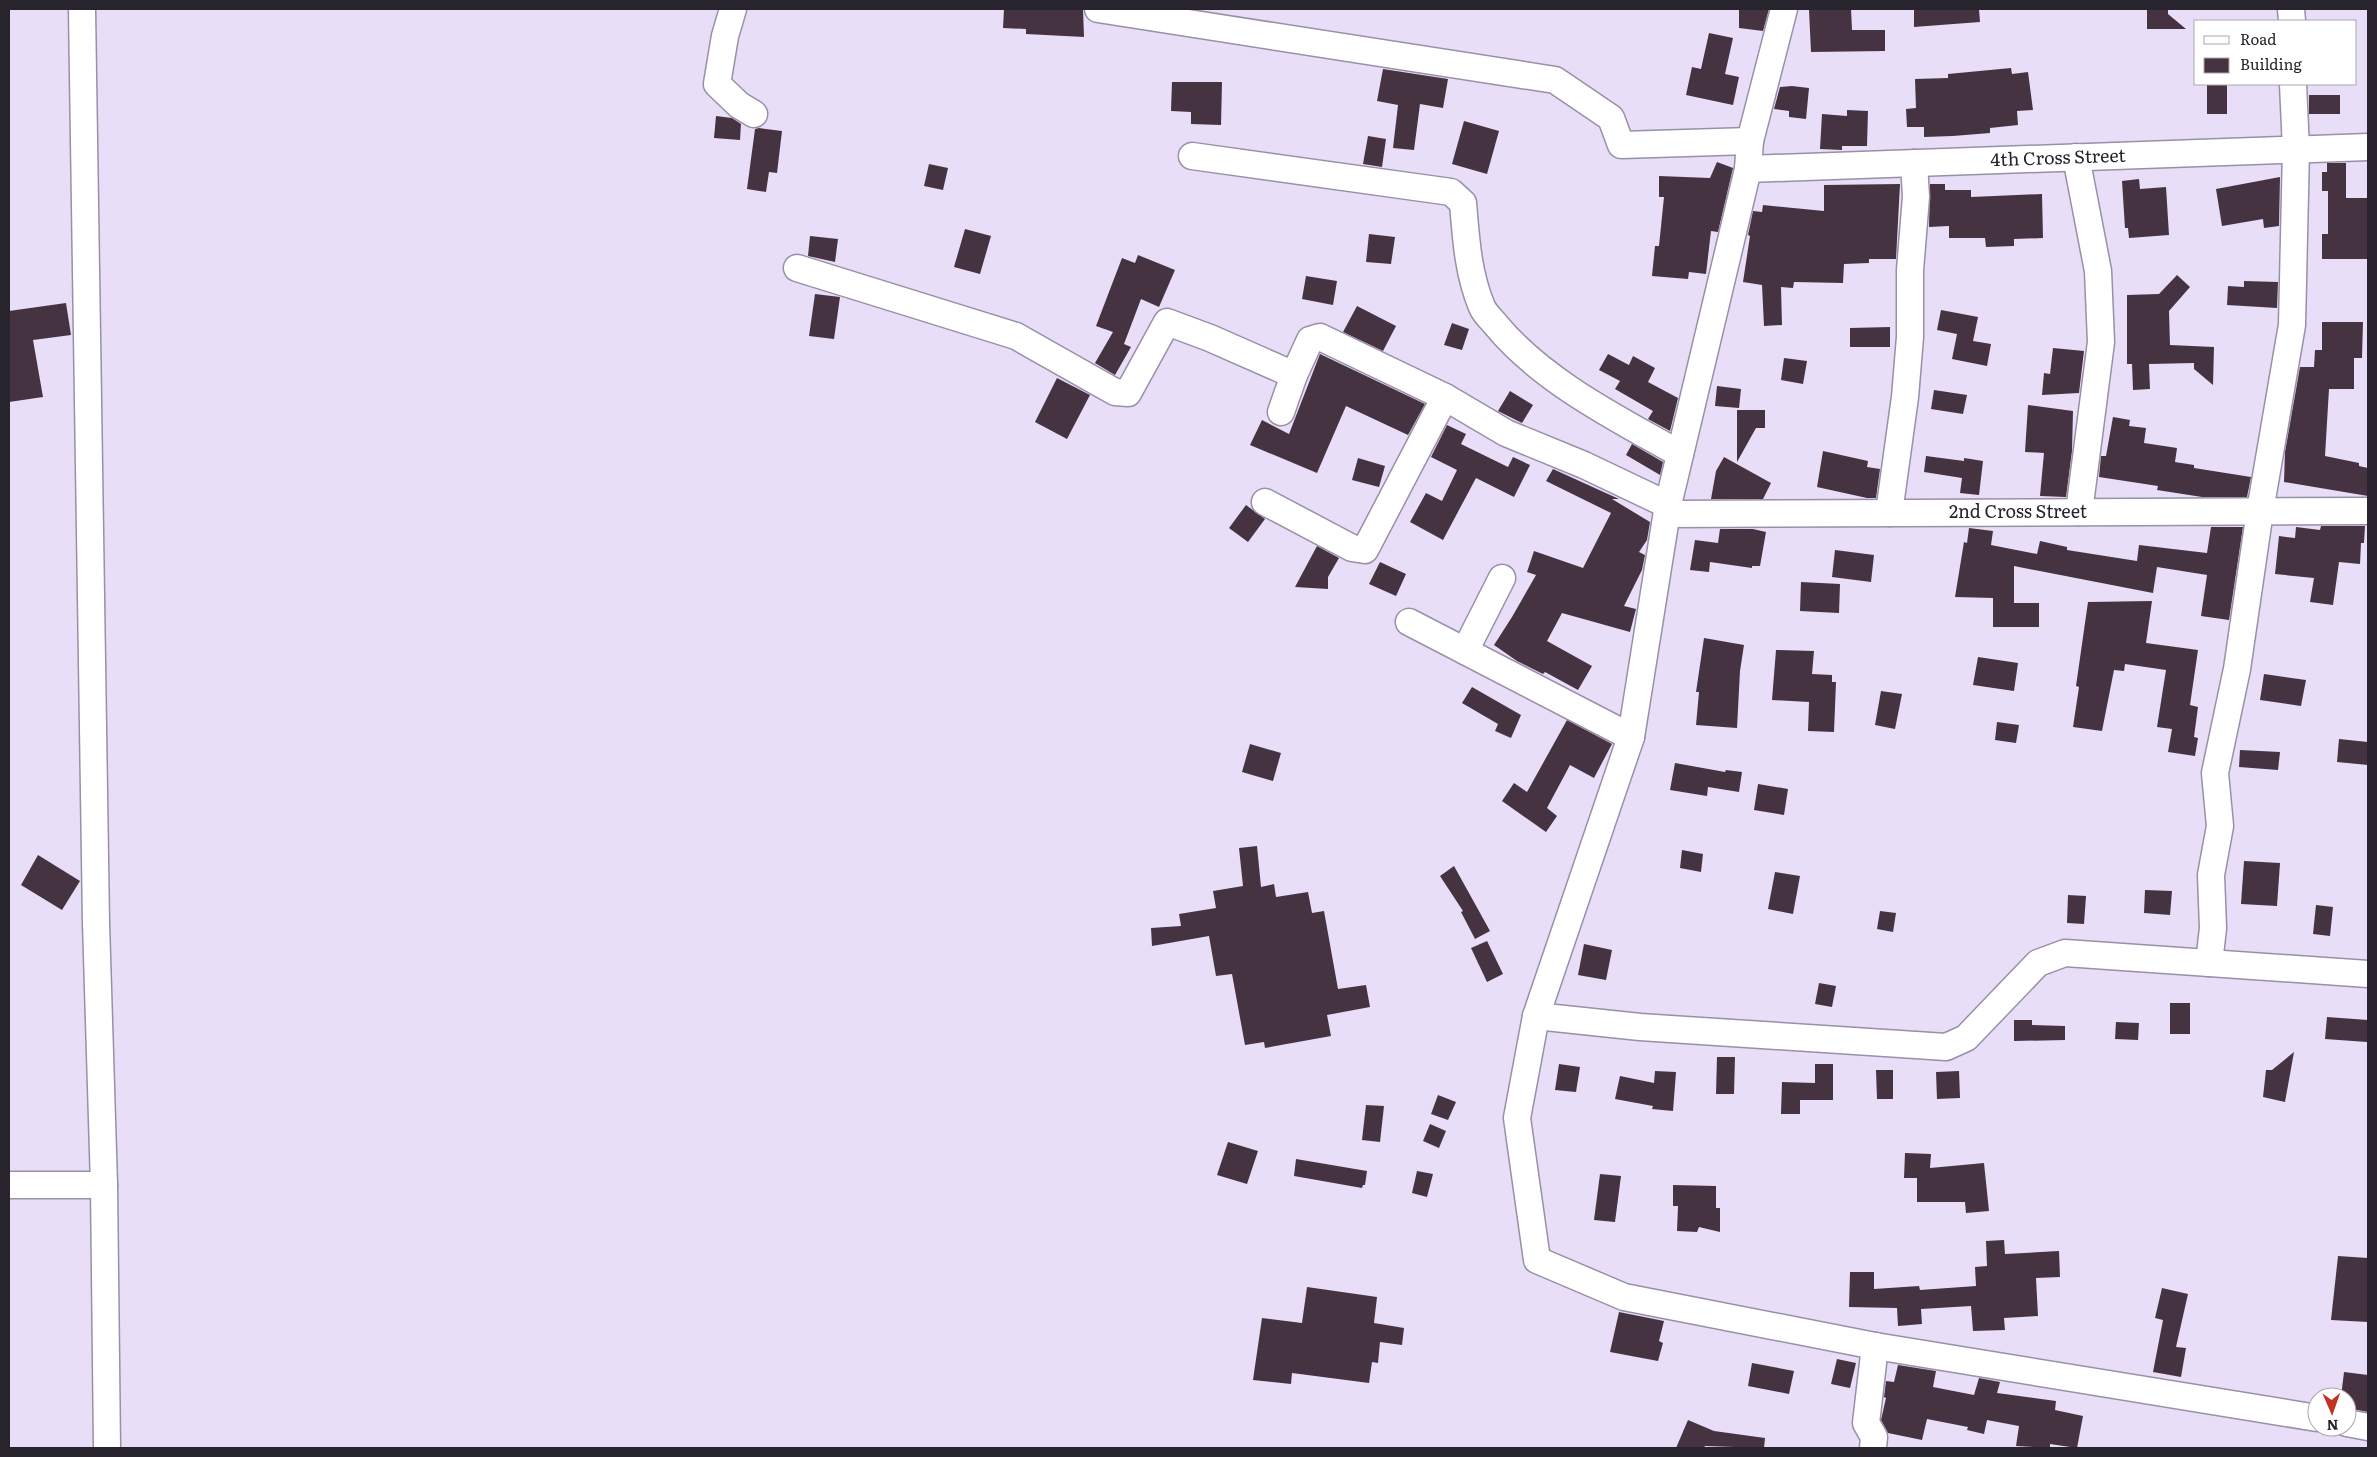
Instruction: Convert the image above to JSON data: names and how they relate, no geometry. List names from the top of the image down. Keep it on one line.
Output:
{"streets":{"street":["4th Cross Street","2nd Cross Street"]},"legend":["Road","Building"],"north":"bottom"}
